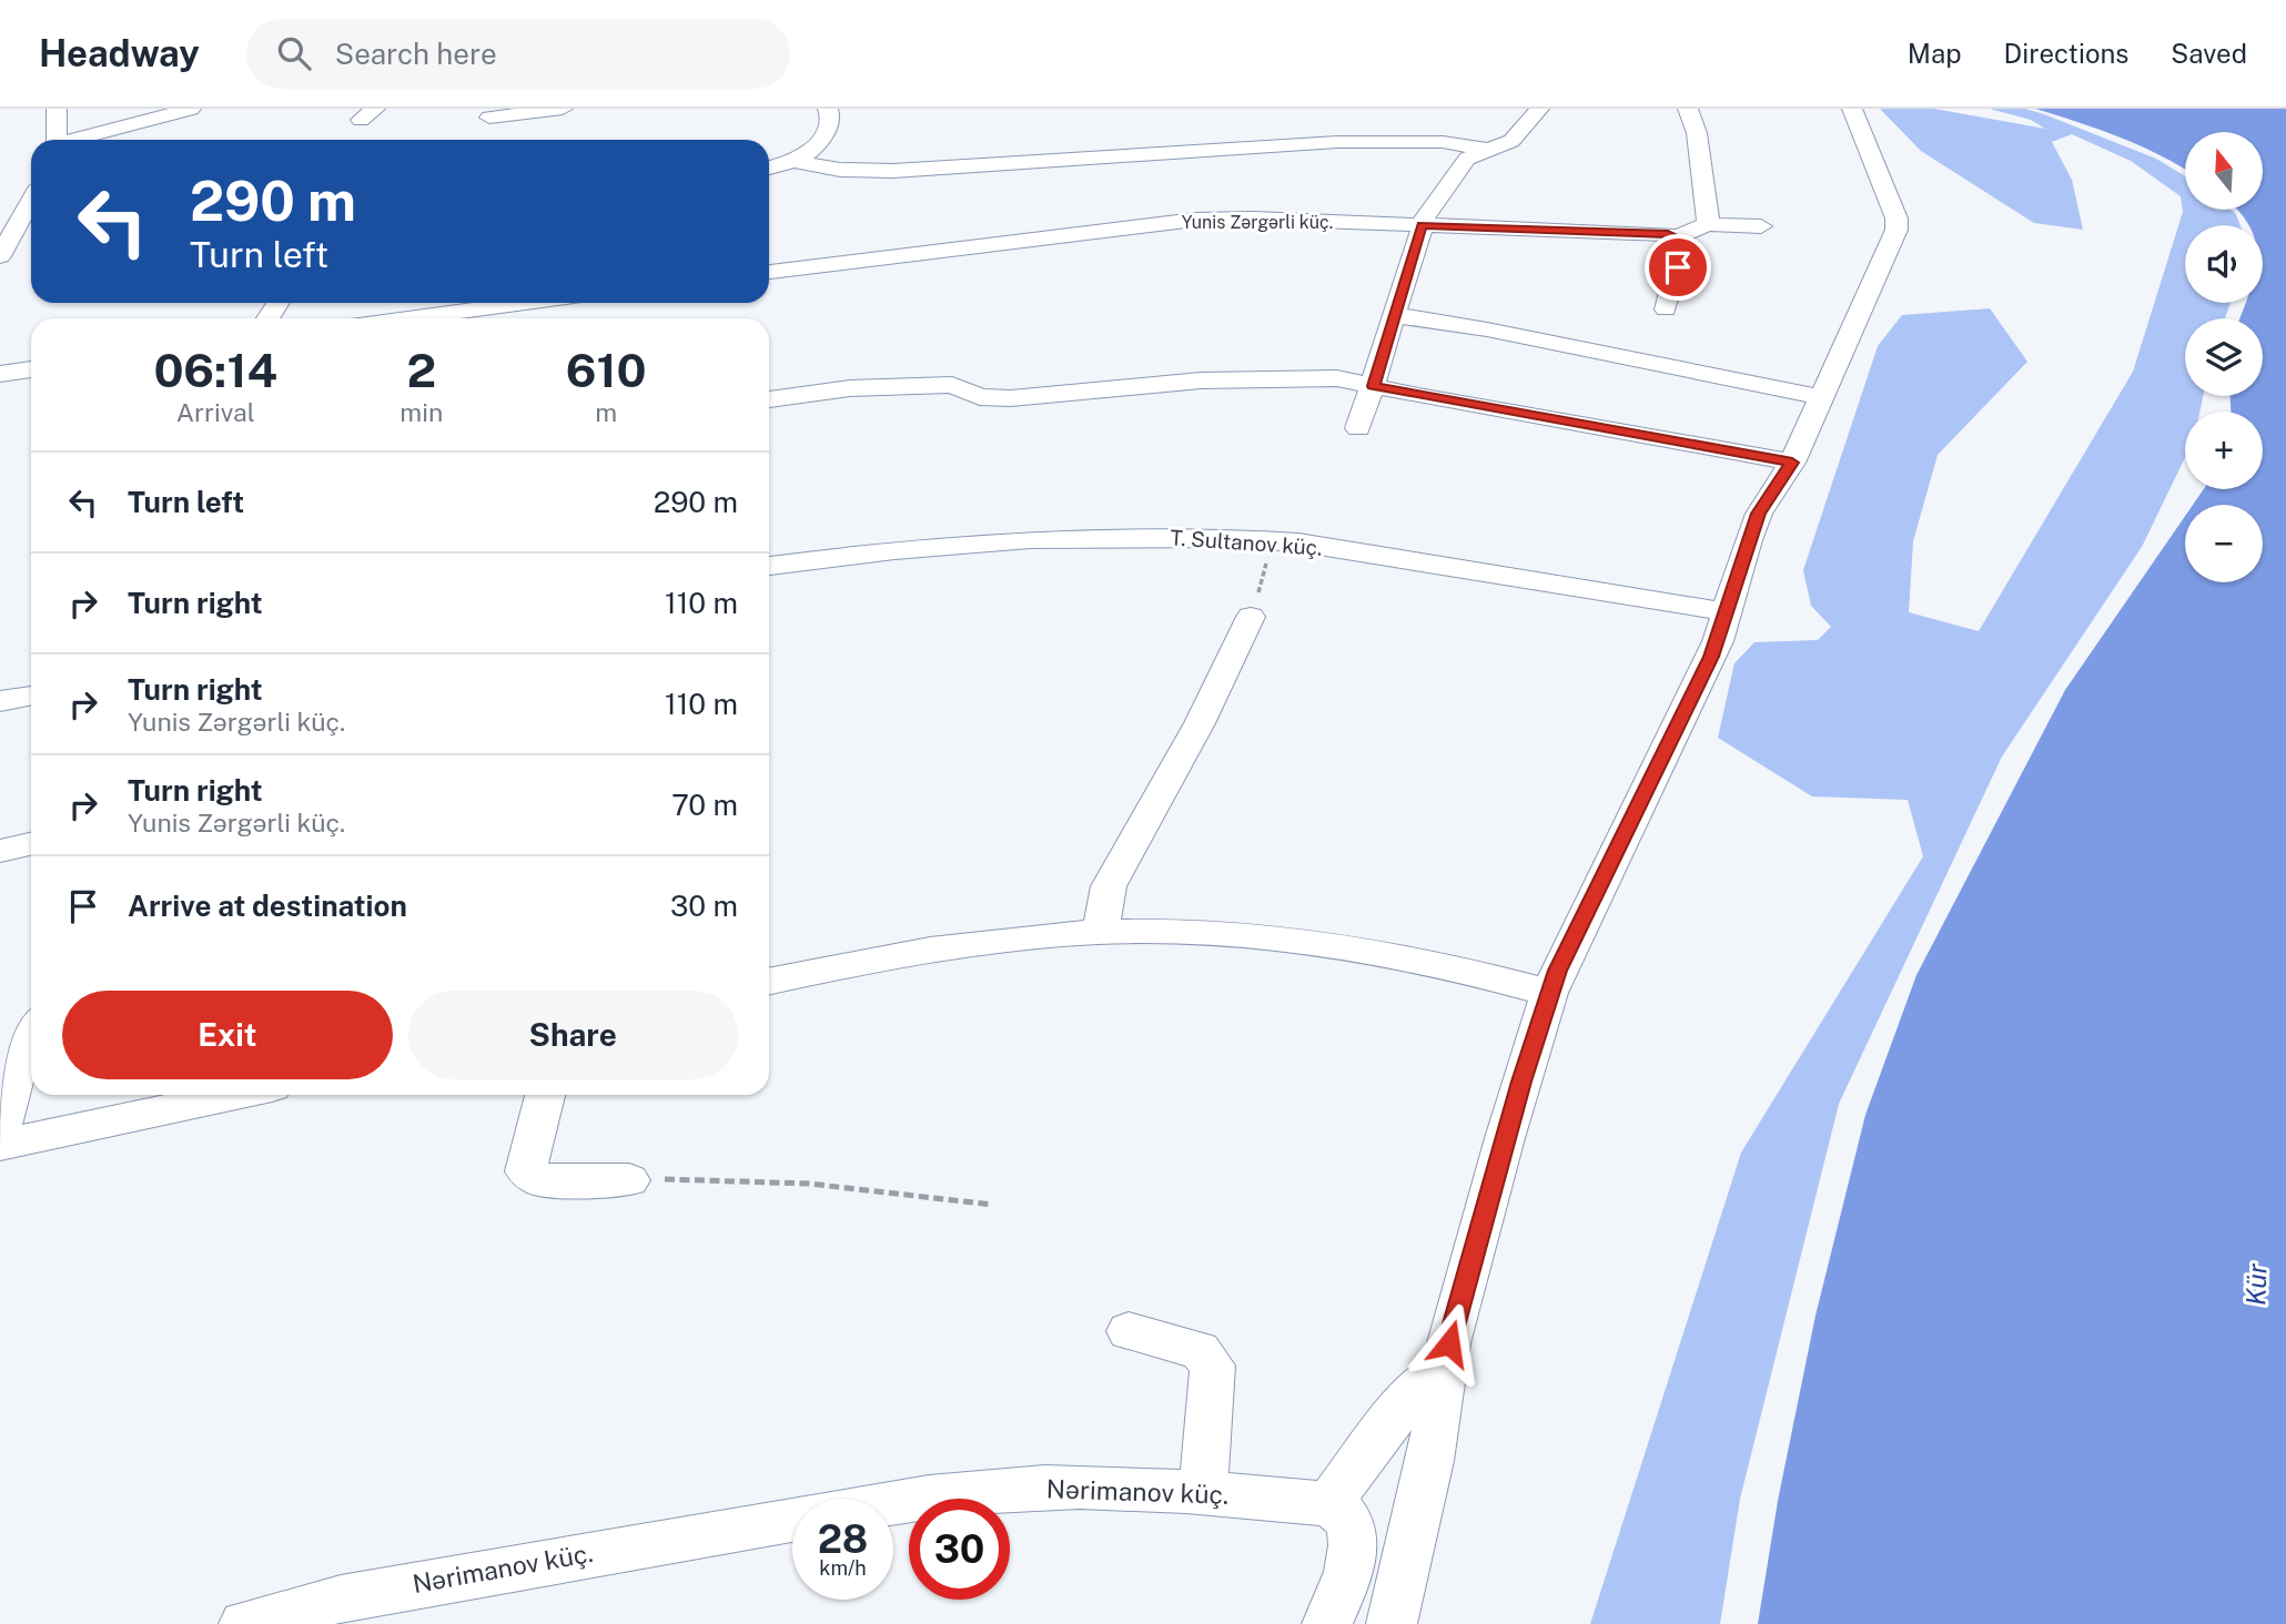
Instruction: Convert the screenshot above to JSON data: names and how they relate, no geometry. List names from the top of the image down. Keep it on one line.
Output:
{"streets":{"street":["Yunis Zərgərli küç.","T. Sultanov küç.","Nərimanov küç."]},"water":["Kür"],"north":"top","page":{"header":"Headway","search":"Search here","nav":["Map","Directions","Saved"],"map_buttons":["+","−"],"turn":["290 m","Turn left"],"eta":["06:14","Arrival","2","min","610","m"],"list":[{"name":"Turn left","value":"290 m"},{"name":"Turn right","value":"110 m"},{"name":"Turn right","note":"Yunis Zərgərli küç.","value":"110 m"},{"name":"Turn right","note":"Yunis Zərgərli küç.","value":"70 m"},{"name":"Arrive at destination","value":"30 m"}],"buttons":["Exit","Share"],"speed":"28 km/h","limit":"30"}}
